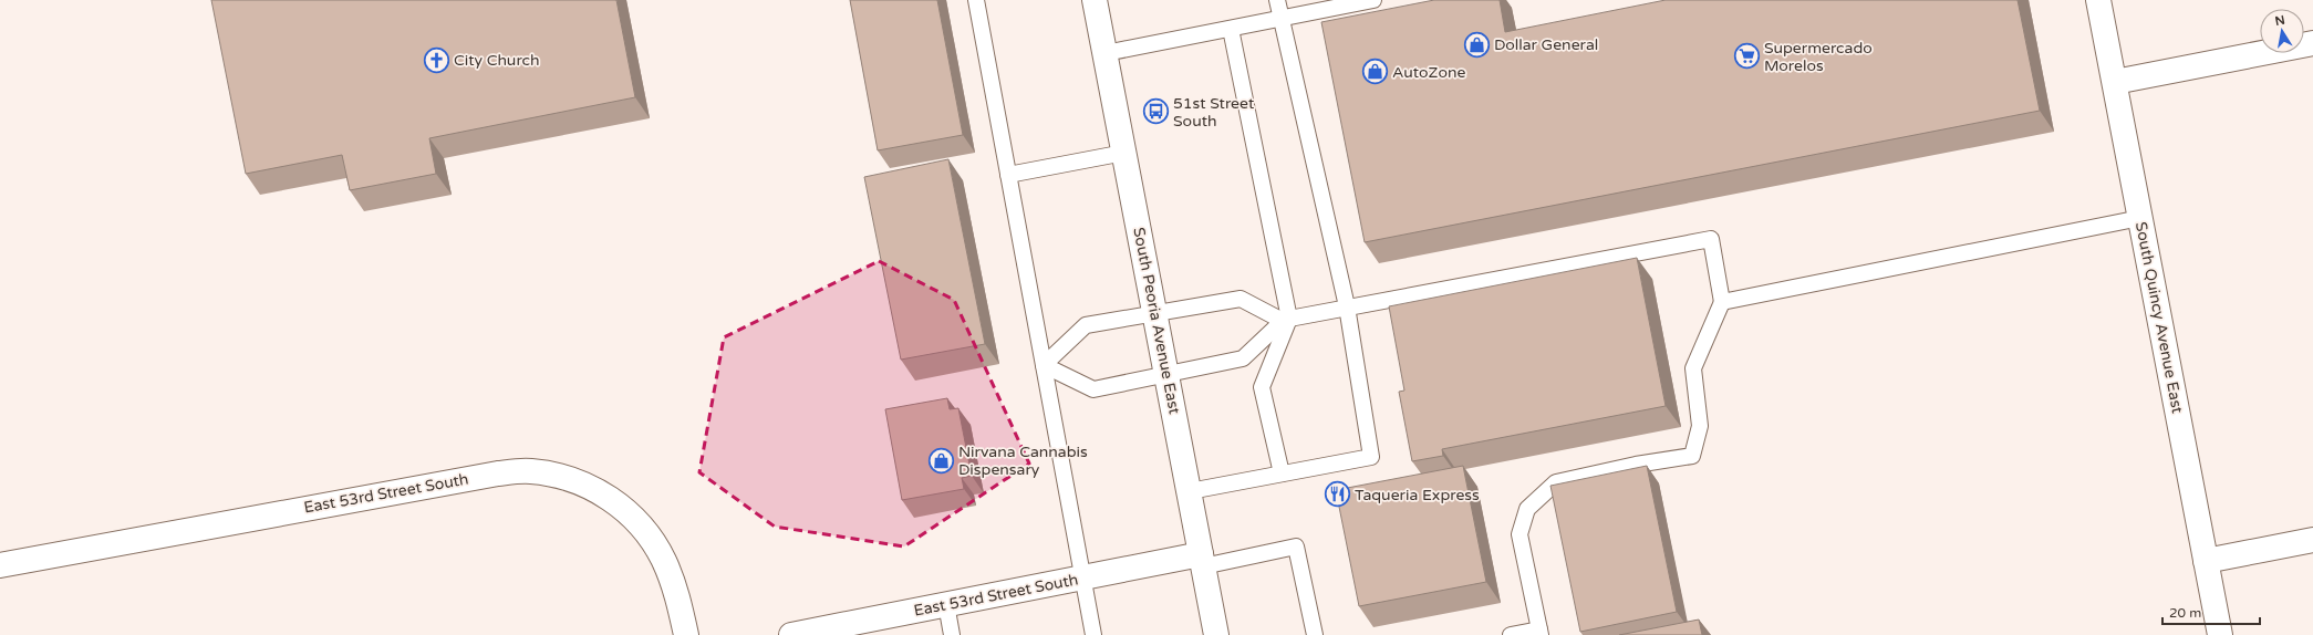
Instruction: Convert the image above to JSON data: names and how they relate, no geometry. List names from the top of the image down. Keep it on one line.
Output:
{"streets":{"street":["South Quincy Avenue East","South Peoria Avenue East","East 53rd Street South"]},"crossings":[["South Peoria Avenue East","East 53rd Street South"]],"places":{"shop":["Dollar General","AutoZone","Nirvana Cannabis Dispensary"],"supermarket":["Supermercado Morelos"],"church":["City Church"],"bus stop":["51st Street South"],"restaurant":["Taqueria Express"]},"scale_bar":"20 m","north":"top"}
